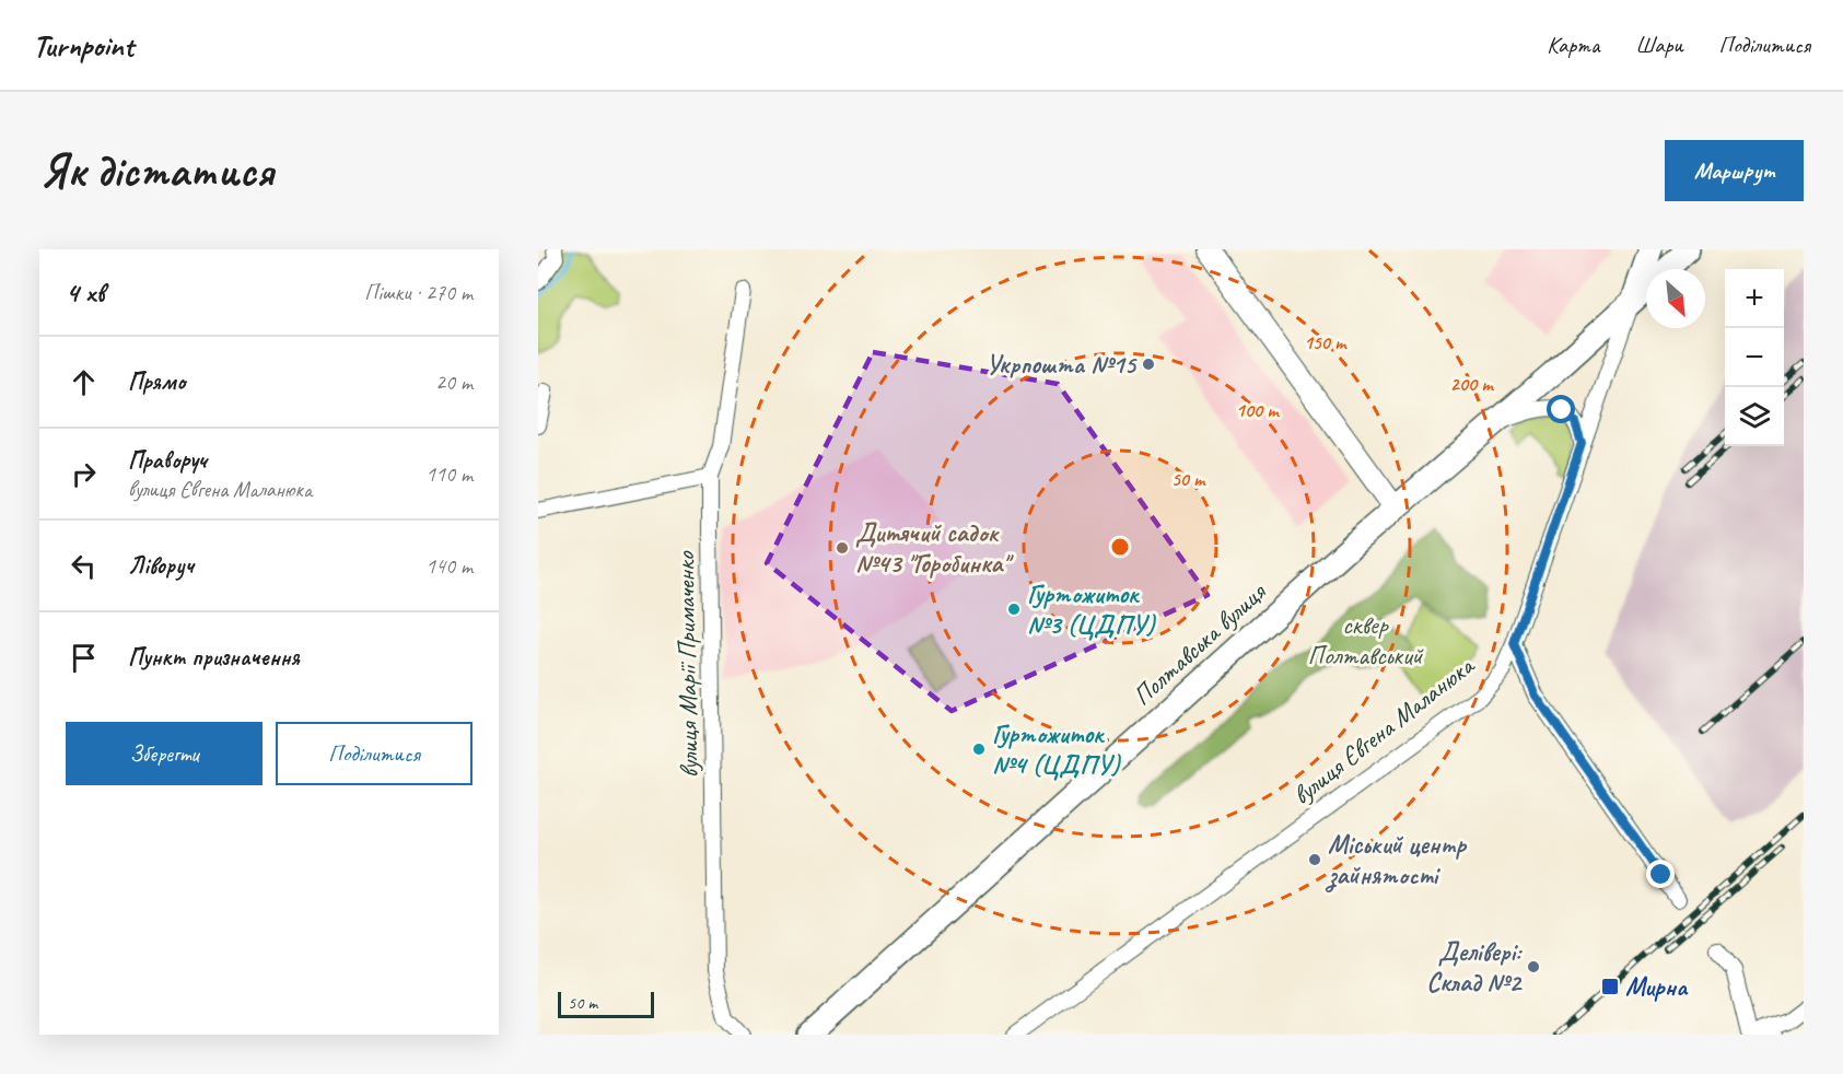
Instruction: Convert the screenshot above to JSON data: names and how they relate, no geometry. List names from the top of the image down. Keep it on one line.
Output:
{"streets":{"main road":["Полтавська вулиця","вулиця Євгена Маланюка"],"street":["вулиця Марії Примаченко"]},"crossings":[["Полтавська вулиця","вулиця Євгена Маланюка"]],"parks":["сквер Полтавський"],"places":{"other":["Укрпошта №15","Дитячий садок №43 \"Горобинка\"","Гуртожиток №3 (ЦДПУ)","Гуртожиток №4 (ЦДПУ)","Міський центр зайнятості","Делівері: Склад №2"],"transit":["Мирна"]},"scale_bar":"50 m","north":"bottom right","page":{"header":"Turnpoint","nav":["Карта","Шари","Поділитися"],"buttons":["Маршрут",["Зберегти","Поділитися"]],"title":"Як дістатися","heading":["4 хв","Пішки · 270 m"],"map_buttons":["+","−"],"list":[["Прямо","20 m"],["Праворуч","вулиця Євгена Маланюка","110 m"],["Ліворуч","140 m"],"Пункт призначення"],"scale":"50 m"},"rings":["150 m","200 m","100 m","50 m"]}
